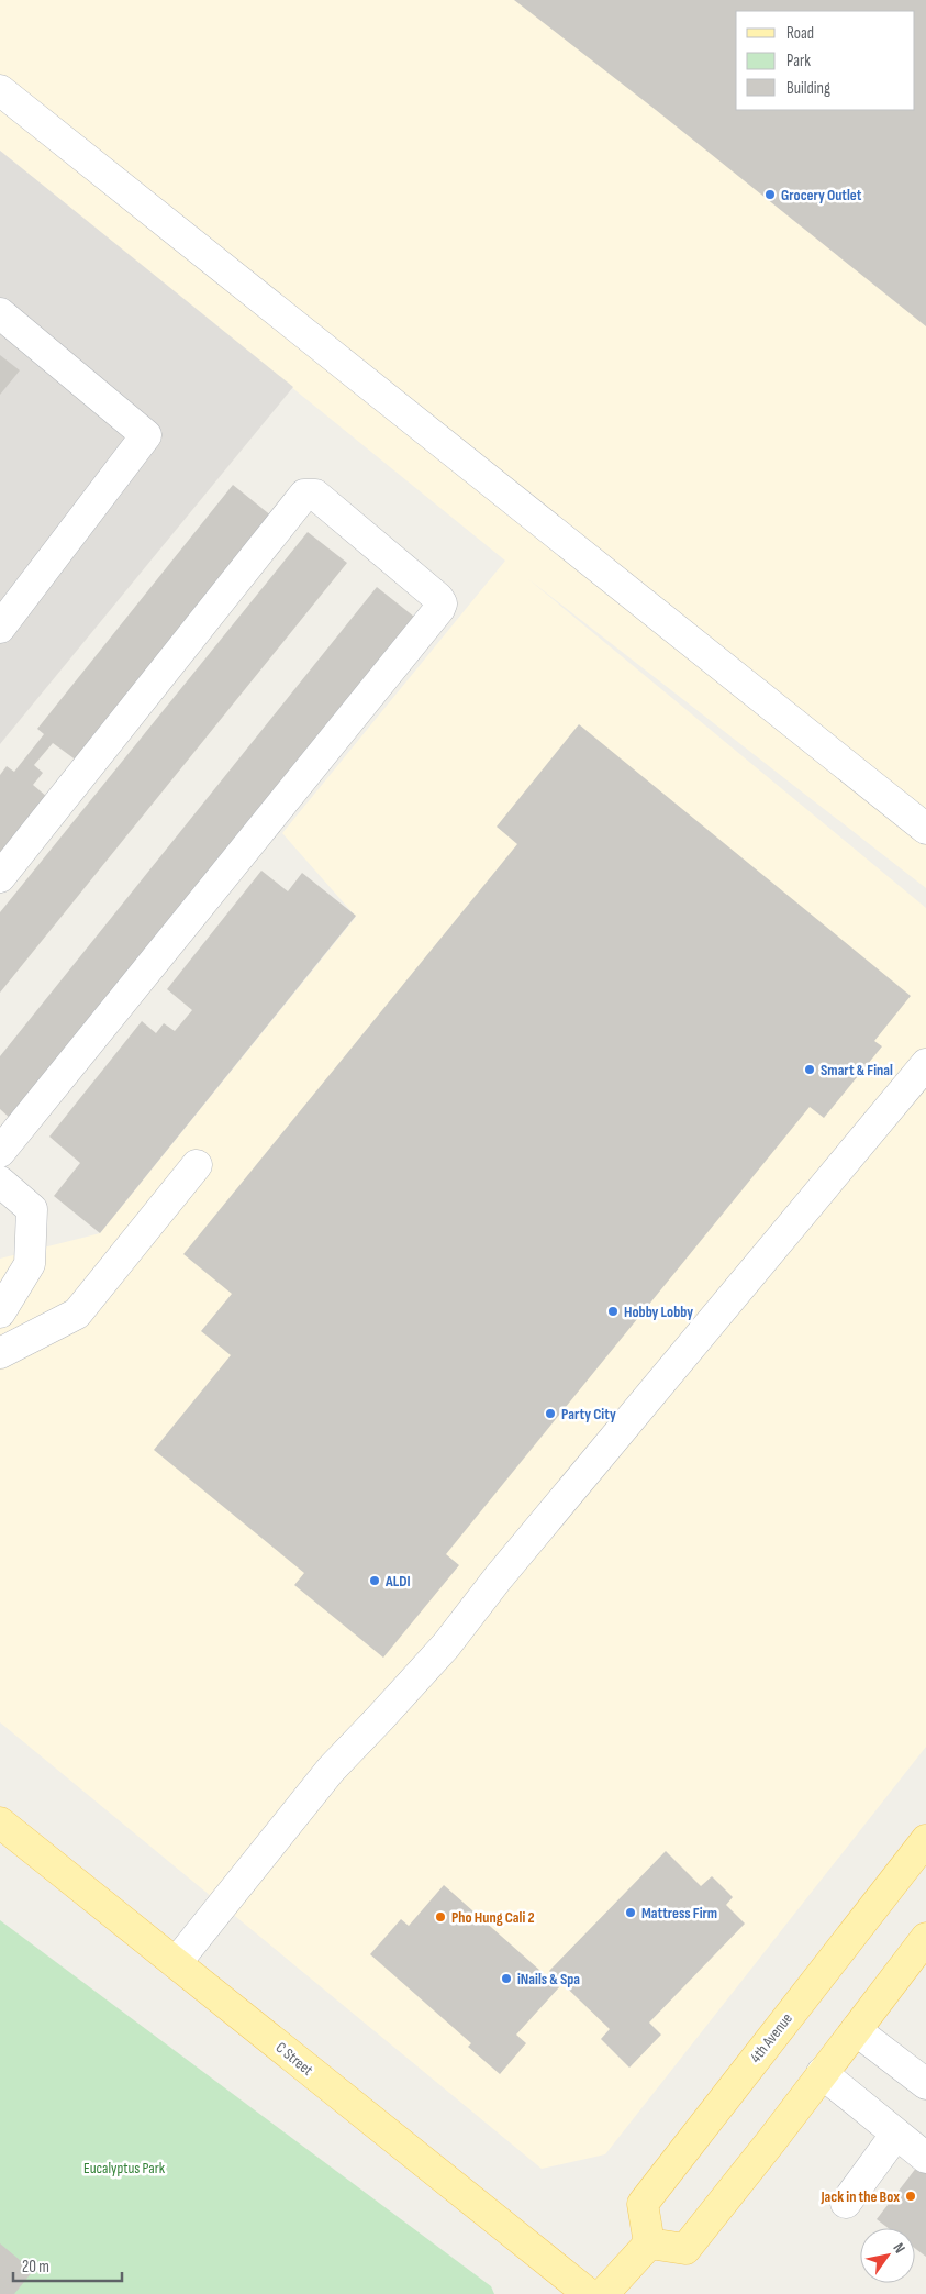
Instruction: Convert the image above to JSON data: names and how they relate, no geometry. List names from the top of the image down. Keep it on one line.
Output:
{"streets":{"main road":["4th Avenue","C Street"]},"parks":["Eucalyptus Park"],"places":["Grocery Outlet","Smart & Final","Hobby Lobby","Party City","ALDI","Mattress Firm","Pho Hung Cali 2","iNails & Spa","Jack in the Box"],"legend":["Road","Park","Building"],"scale_bar":"20 m","north":"top right"}
